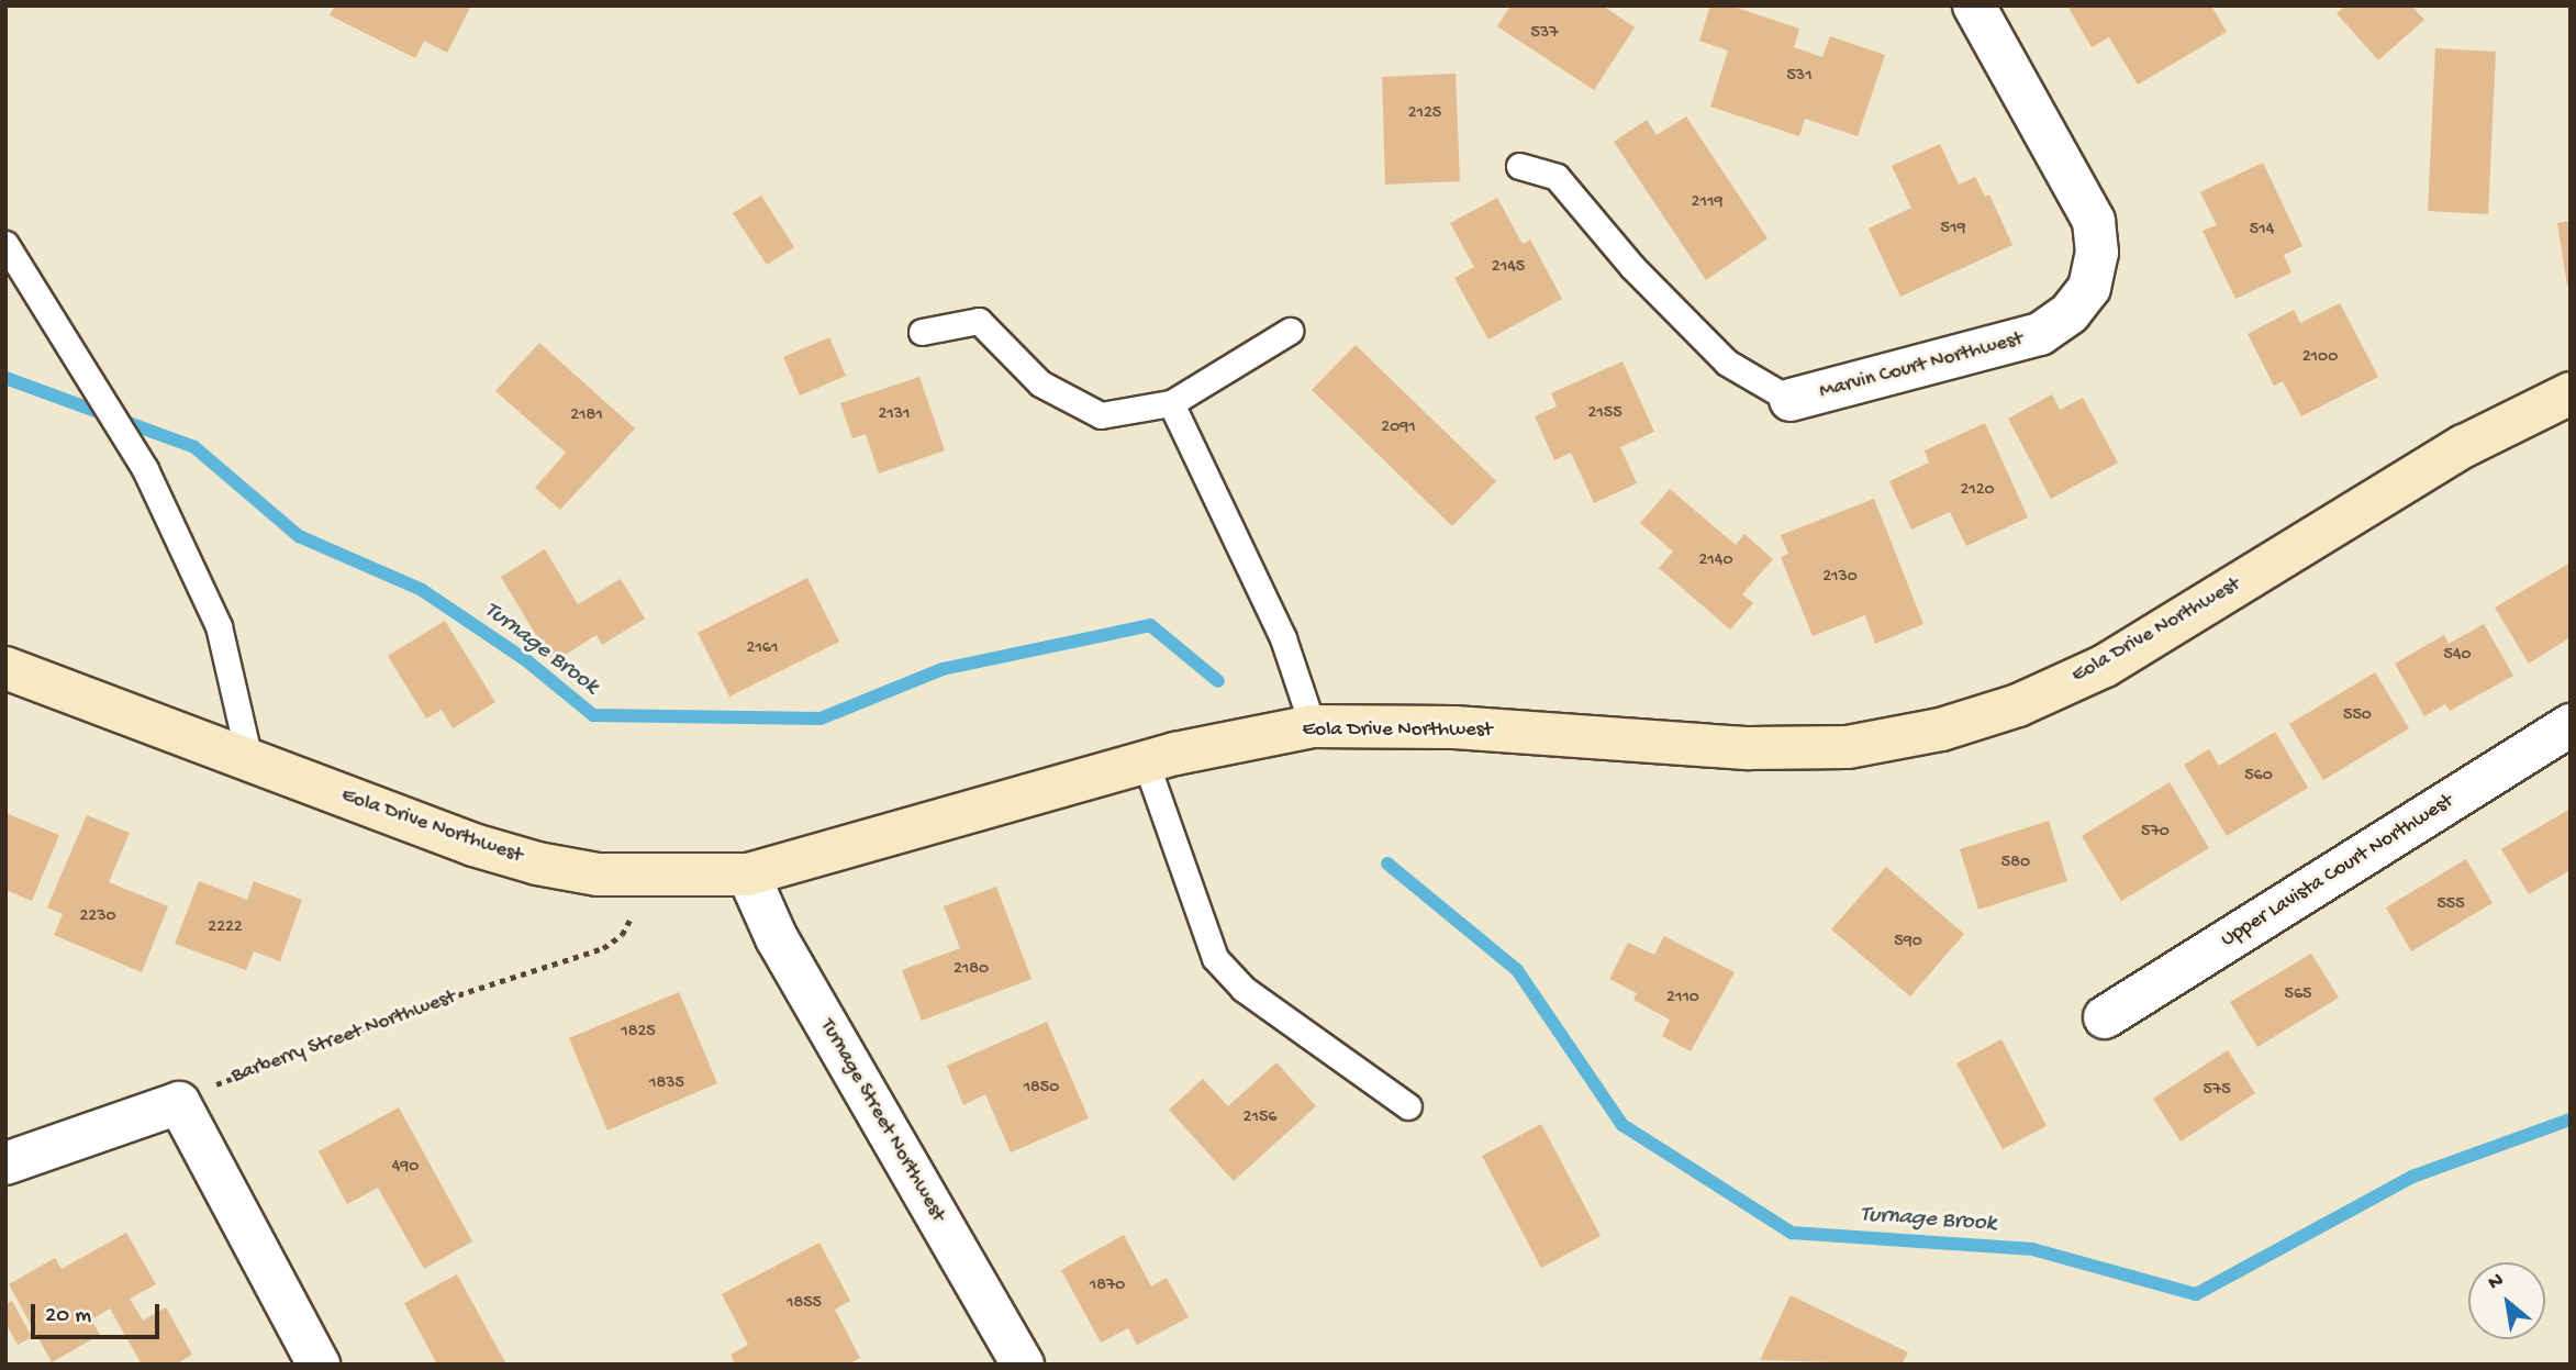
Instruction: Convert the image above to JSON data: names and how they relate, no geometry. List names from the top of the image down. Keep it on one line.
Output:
{"streets":{"main road":["Eola Drive Northwest"],"street":["Marvin Court Northwest","Upper Lavista Court Northwest","Turnage Street Northwest"],"path":["Barberry Street Northwest"]},"crossings":[["Eola Drive Northwest","Barberry Street Northwest"],["Eola Drive Northwest","Turnage Street Northwest"]],"water":["Turnage Brook"],"house_numbers":["537","531","2125","2119","519","514","2145","2100","2155","2131","2181","2091","2120","2140","2130","2161","540","550","560","570","580","555","2230","2222","590","2180","565","2110","1825","1835","1850","575","2156","490","1870","1855"],"scale_bar":"20 m","north":"top left"}
